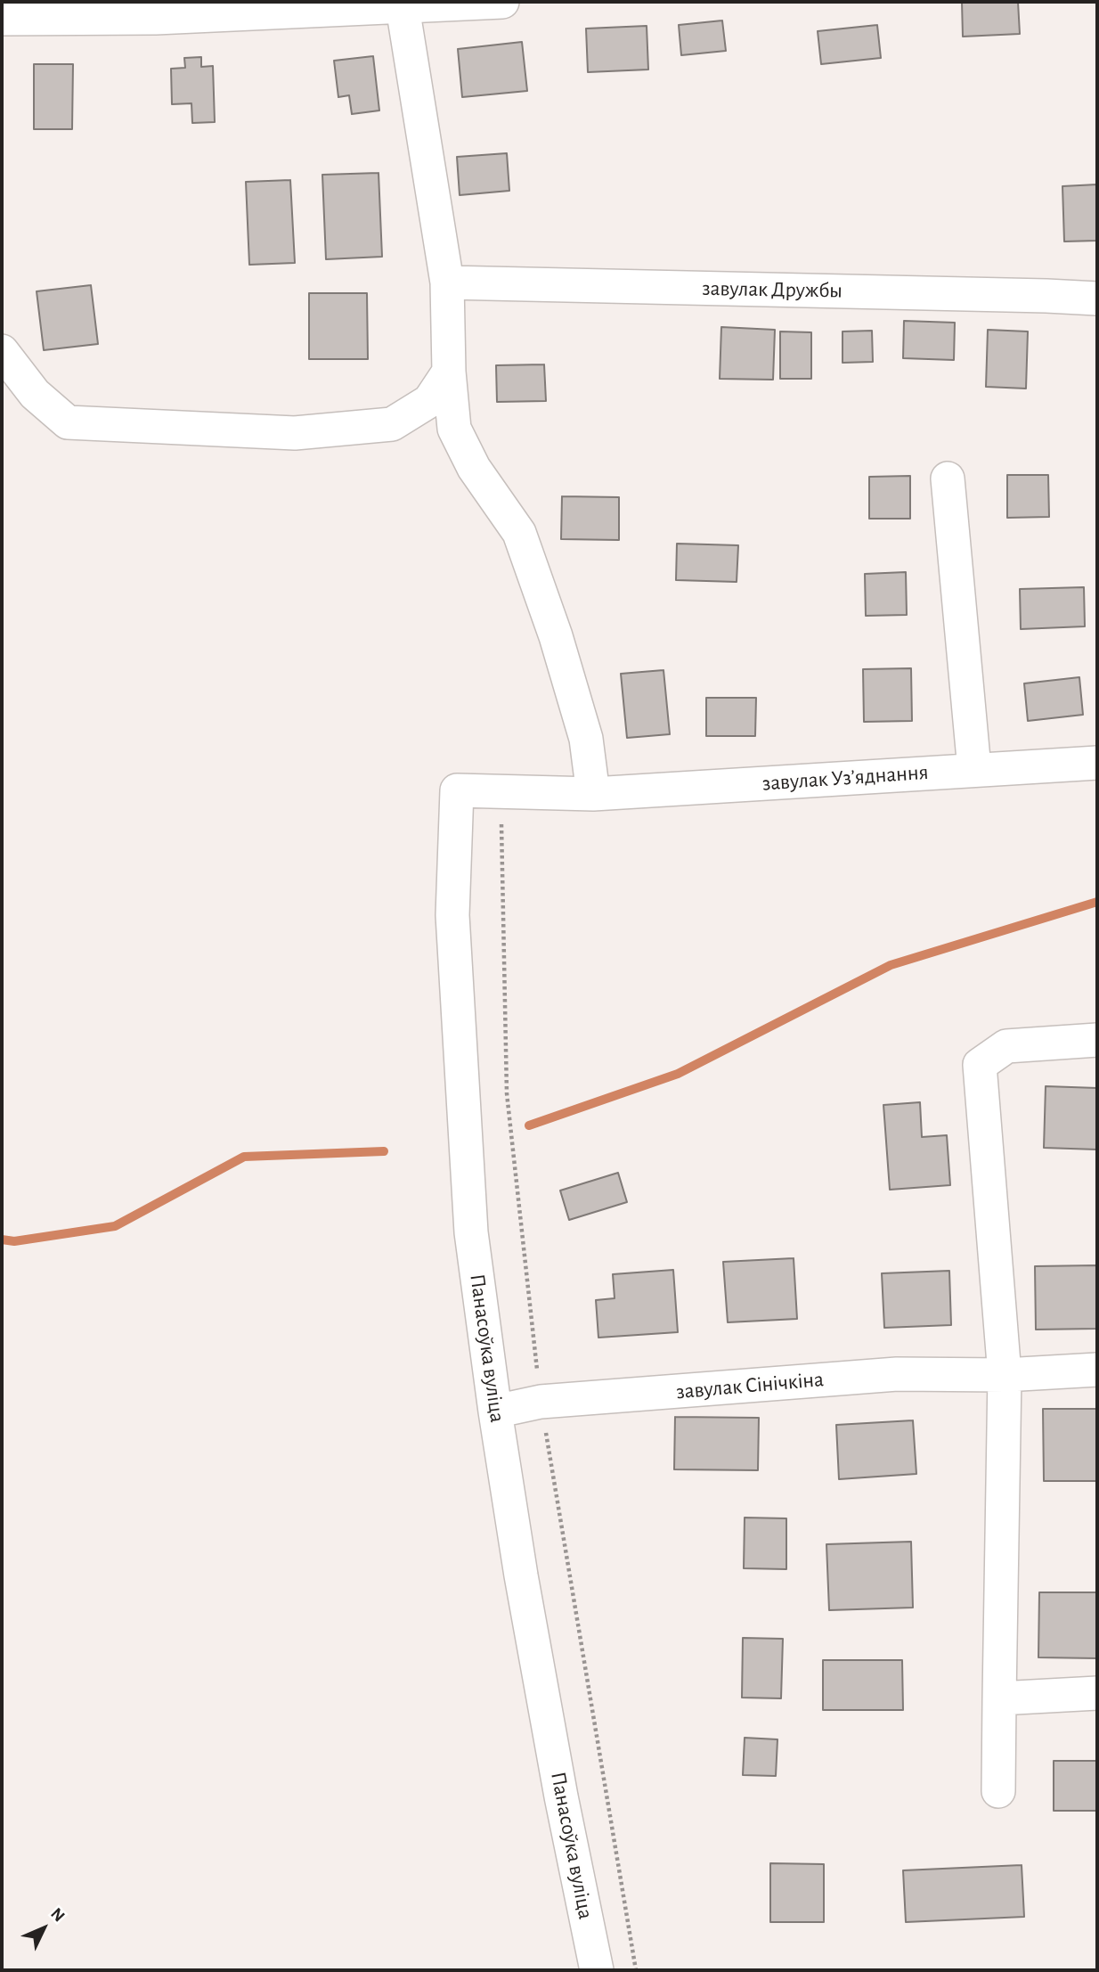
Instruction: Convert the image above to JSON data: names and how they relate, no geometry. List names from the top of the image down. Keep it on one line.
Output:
{"streets":{"street":["завулак Дружбы","завулак Узʼяднання","Панасоўка вуліца","завулак Сінічкіна"]},"crossings":[["завулак Узʼяднання","Панасоўка вуліца"],["Панасоўка вуліца","завулак Сінічкіна"]],"north":"top right"}
